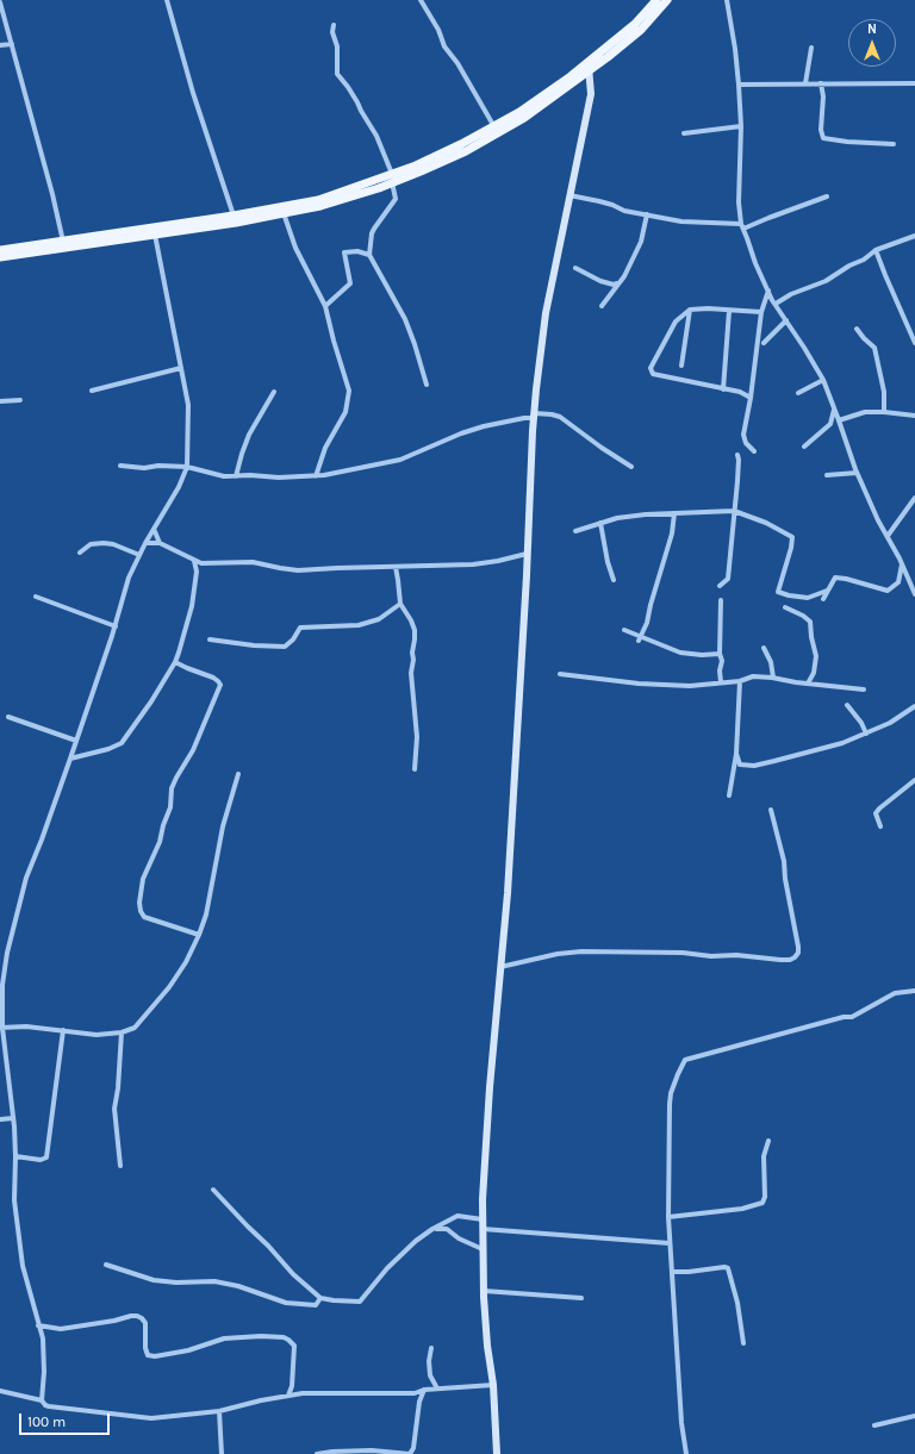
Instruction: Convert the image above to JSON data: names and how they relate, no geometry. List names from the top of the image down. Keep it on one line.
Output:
{"scale_bar":"100 m","north":"top"}
